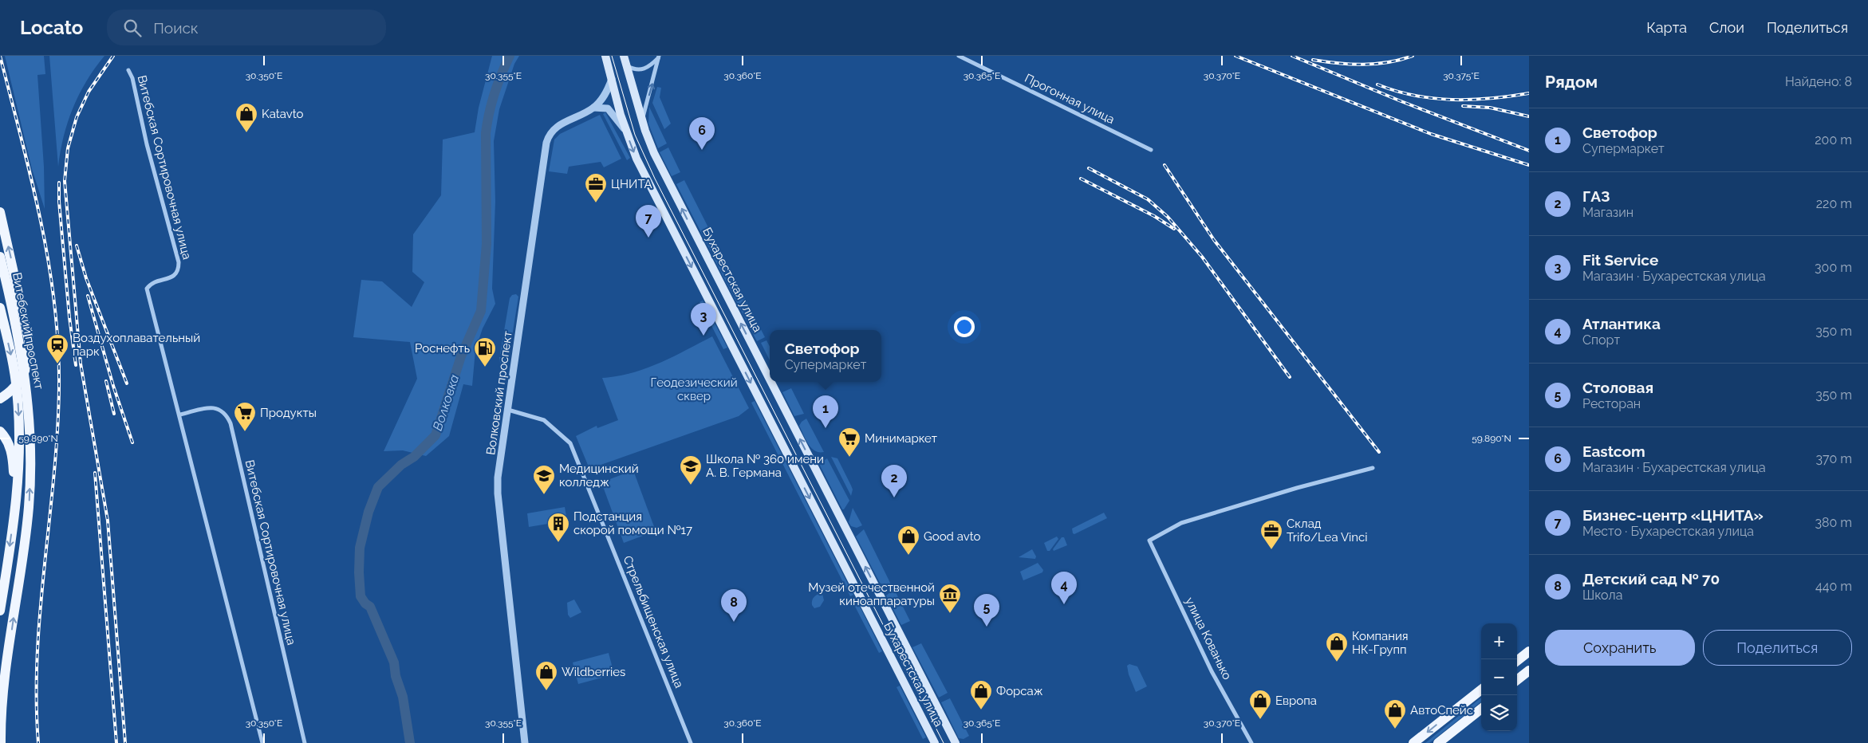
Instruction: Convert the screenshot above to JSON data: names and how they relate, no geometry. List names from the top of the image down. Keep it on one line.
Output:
{"streets":{"main road":["Бухарестская улица","Витебский проспект"],"street":["Прогонная улица","Витебская Сортировочная улица","Волковский проспект","Стрельбищенская улица","улица Кованько"]},"crossings":[["Бухарестская улица","Волковский проспект"],["Волковский проспект","Стрельбищенская улица"]],"water":["Волковка"],"parks":["Геодезический сквер"],"places":{"shop":["Katavto","Good avto","Компания НК-Групп","Wildberries","Форсаж","Европа","АвтоСпейс"],"office":["ЦНИТА","Склад Trifo/Lea Vinci"],"station":["Воздухоплавательный парк"],"fuel station":["Роснефть"],"supermarket":["Продукты","Минимаркет"],"school or university":["Школа № 360 имени А. В. Германа","Медицинский колледж"],"building":["Подстанция скорой помощи №17"],"museum":["Музей отечественной киноаппаратуры"]},"page":{"header":"Locato","search":"Поиск","nav":["Карта","Слои","Поделиться"],"heading":["Рядом","Найдено: 8"],"list":[{"mark":"1","name":"Светофор","note":"Супермаркет","value":"200 m"},{"mark":"2","name":"ГАЗ","note":"Магазин","value":"220 m"},{"mark":"3","name":"Fit Service","note":"Магазин · Бухарестская улица","value":"300 m"},{"mark":"4","name":"Атлантика","note":"Спорт","value":"350 m"},{"mark":"5","name":"Столовая","note":"Ресторан","value":"350 m"},{"mark":"6","name":"Eastcom","note":"Магазин · Бухарестская улица","value":"370 m"},{"mark":"7","name":"Бизнес-центр «ЦНИТА»","note":"Место · Бухарестская улица","value":"380 m"},{"mark":"8","name":"Детский сад № 70","note":"Школа","value":"440 m"}],"pins":["6","7","3","1","2","4","8","5"],"popup":["Светофор","Супермаркет"],"buttons":["Сохранить","Поделиться"],"map_buttons":["+","−"]},"coordinates":["30.350°E","30.355°E","30.360°E","30.365°E","30.370°E","30.375°E","59.890°N"]}
